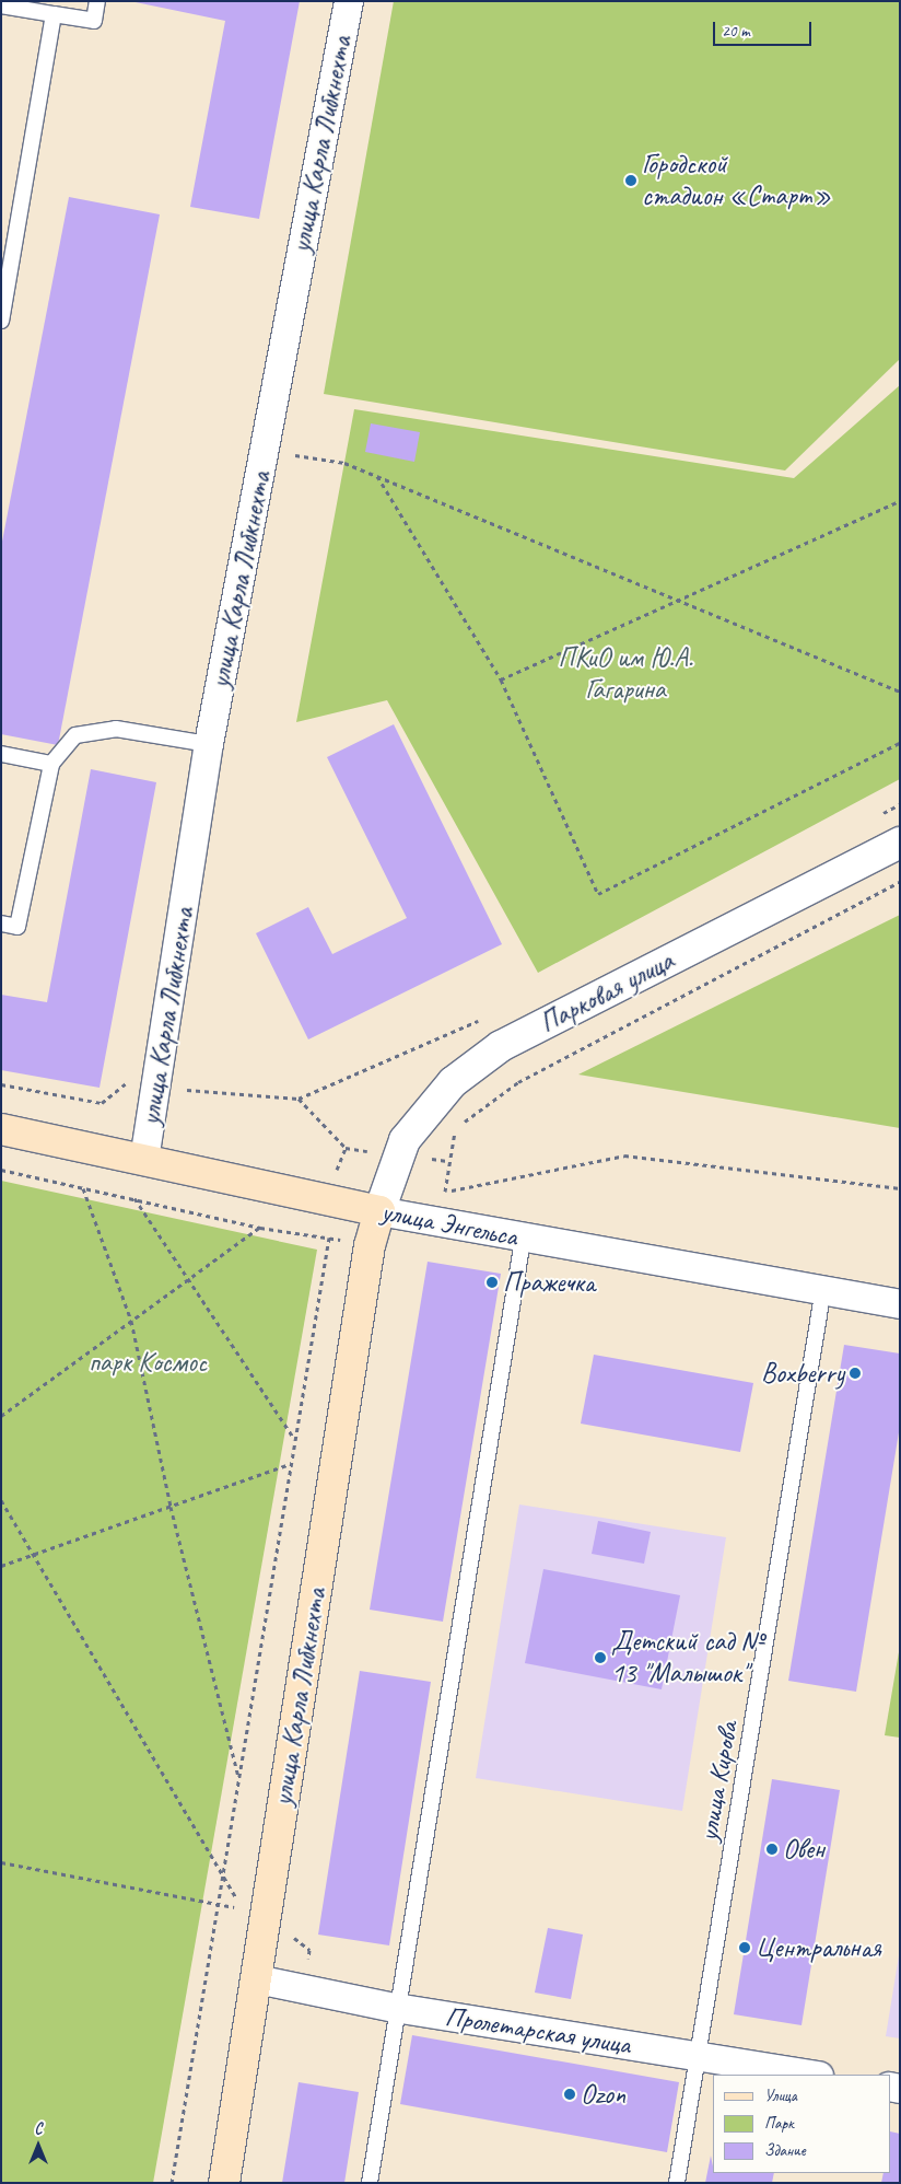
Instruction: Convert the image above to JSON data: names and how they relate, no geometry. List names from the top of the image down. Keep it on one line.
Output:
{"streets":{"main road":["улица Карла Либкнехта","улица Энгельса"],"street":["Парковая улица","Пролетарская улица"],"lane":["улица Кирова"]},"crossings":[["улица Карла Либкнехта","Парковая улица"],["улица Карла Либкнехта","улица Энгельса"],["улица Карла Либкнехта","Пролетарская улица"],["Парковая улица","улица Энгельса"],["улица Энгельса","улица Кирова"],["улица Кирова","Пролетарская улица"]],"parks":["ПКиО им Ю.А. Гагарина","парк Космос"],"places":["Городской стадион «Старт»","Пражечка","Boxberry","Детский сад № 13 \"Малышок\"","Овен","Центральная","Ozon"],"legend":["Улица","Парк","Здание"],"scale_bar":"20 m","north":"top"}
